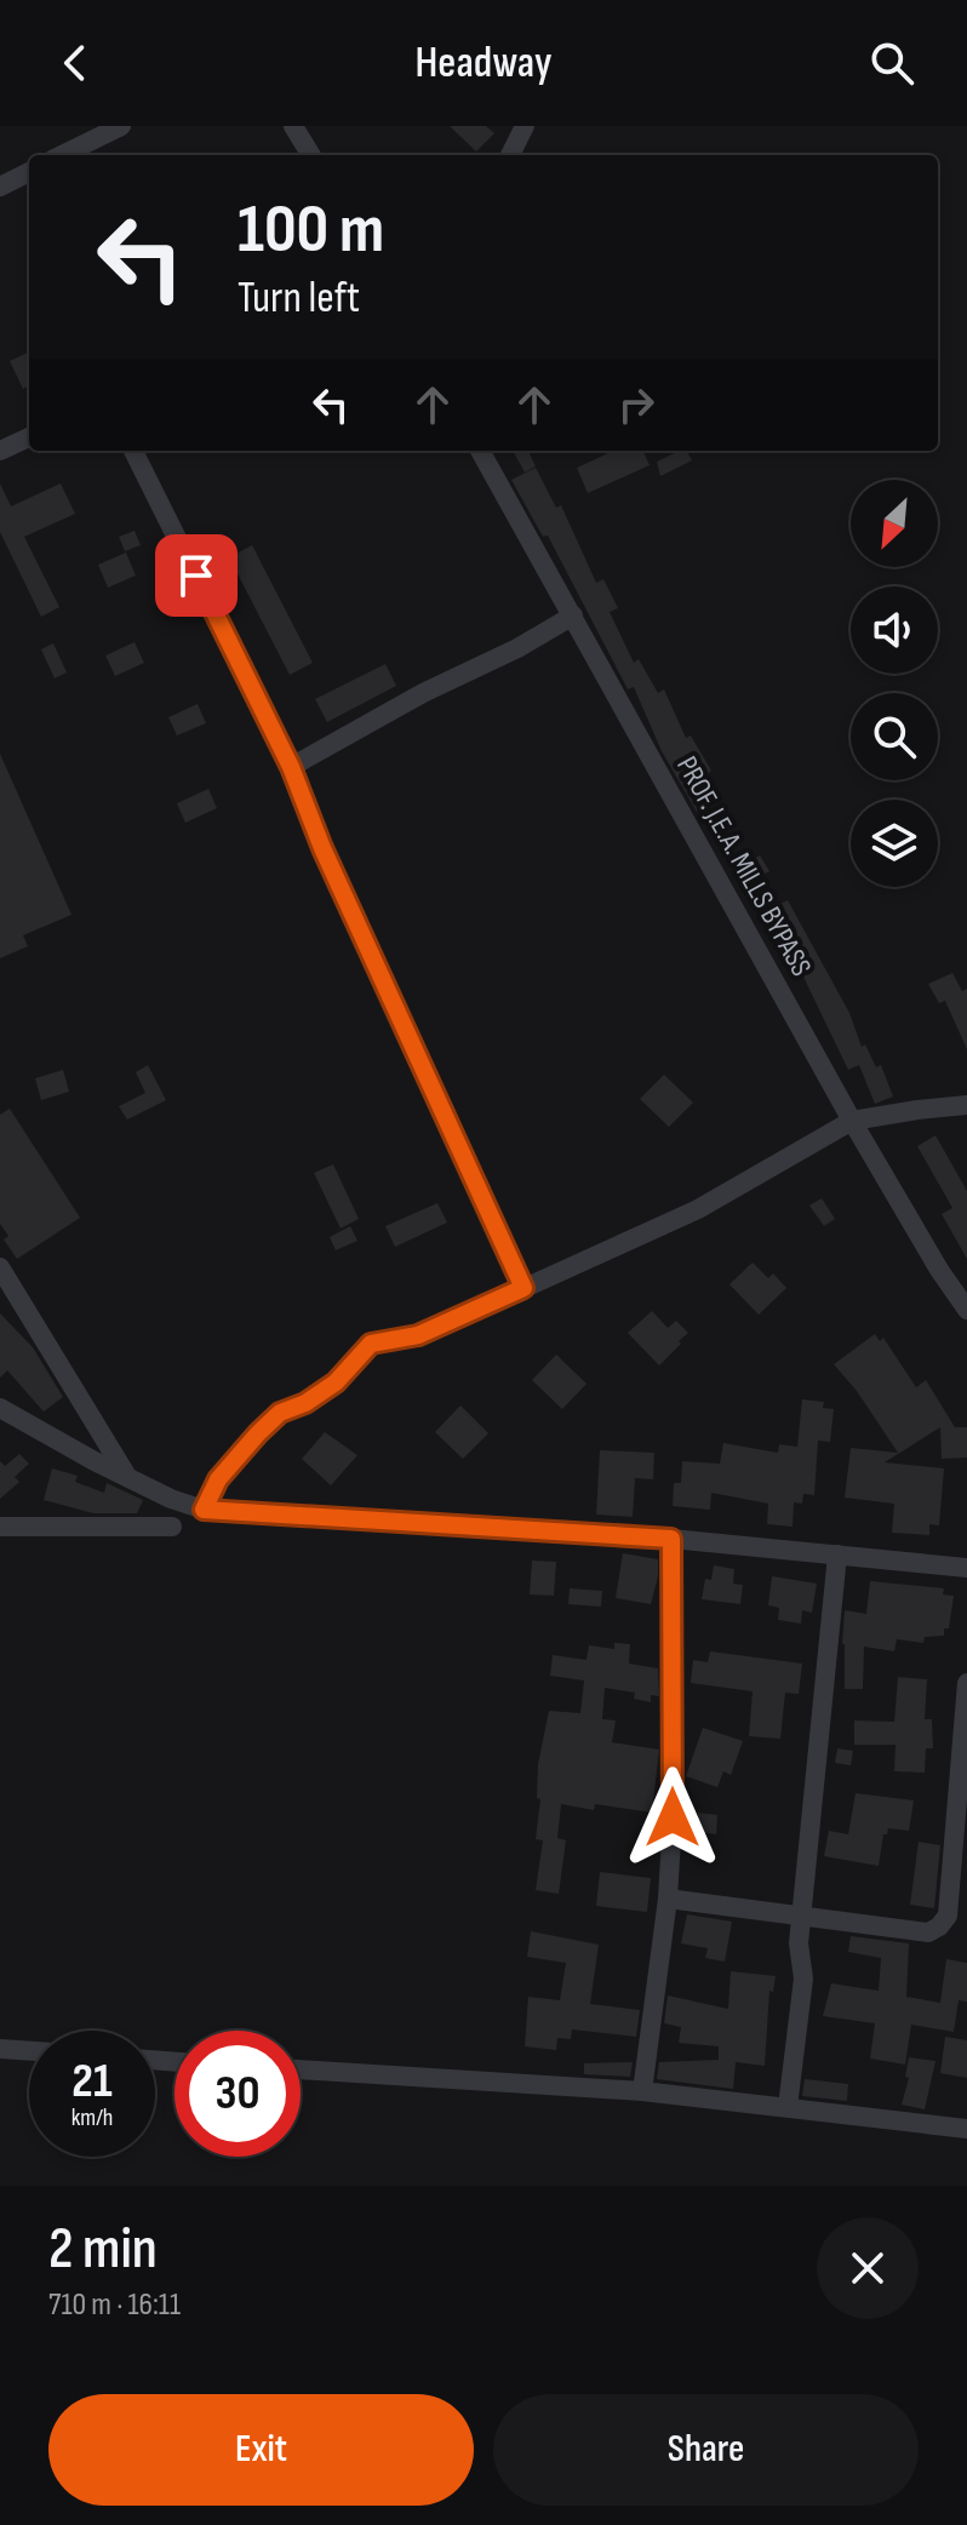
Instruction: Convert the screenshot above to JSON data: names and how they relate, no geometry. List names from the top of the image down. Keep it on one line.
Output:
{"streets":{"street":["PROF. J.E.A. MILLS BYPASS"]},"north":"bottom left","page":{"header":"Headway","turn":["100 m","Turn left"],"speed":"21 km/h","limit":"30","heading":["2 min","710 m · 16:11"],"buttons":["Exit","Share"]}}
